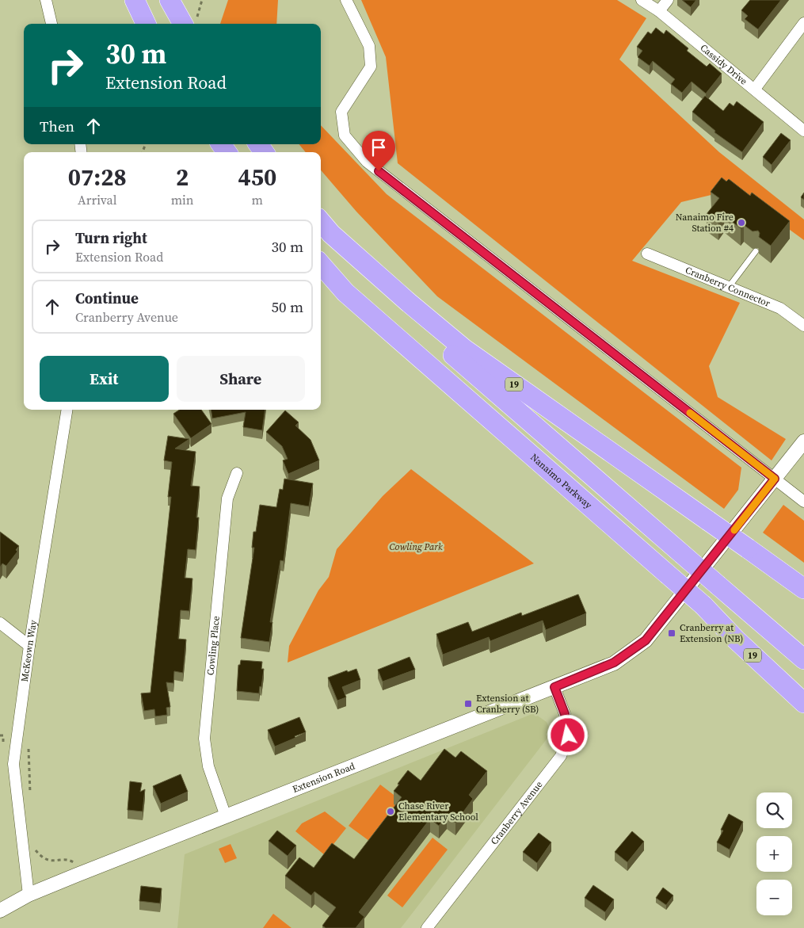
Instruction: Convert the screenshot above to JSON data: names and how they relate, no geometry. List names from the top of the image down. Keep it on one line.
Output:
{"streets":{"highway":["19","Nanaimo Parkway"],"street":["Cassidy Drive","Cranberry Connector","Cowling Place","McKeown Way","Extension Road","Cranberry Avenue"]},"crossings":[["Cowling Place","Extension Road"],["McKeown Way","Extension Road"],["Extension Road","Cranberry Avenue"]],"parks":["Cowling Park"],"places":{"other":["Nanaimo Fire Station #4","Chase River Elementary School"],"transit":["Cranberry at Extension (NB)","Extension at Cranberry (SB)"]},"page":{"turn":["30 m","Extension Road"],"then":"Then","eta":["07:28","Arrival","2","min","450","m"],"list":[{"name":"Turn right","note":"Extension Road","value":"30 m"},{"name":"Continue","note":"Cranberry Avenue","value":"50 m"}],"buttons":["Exit","Share"],"map_buttons":["+","−"]}}
